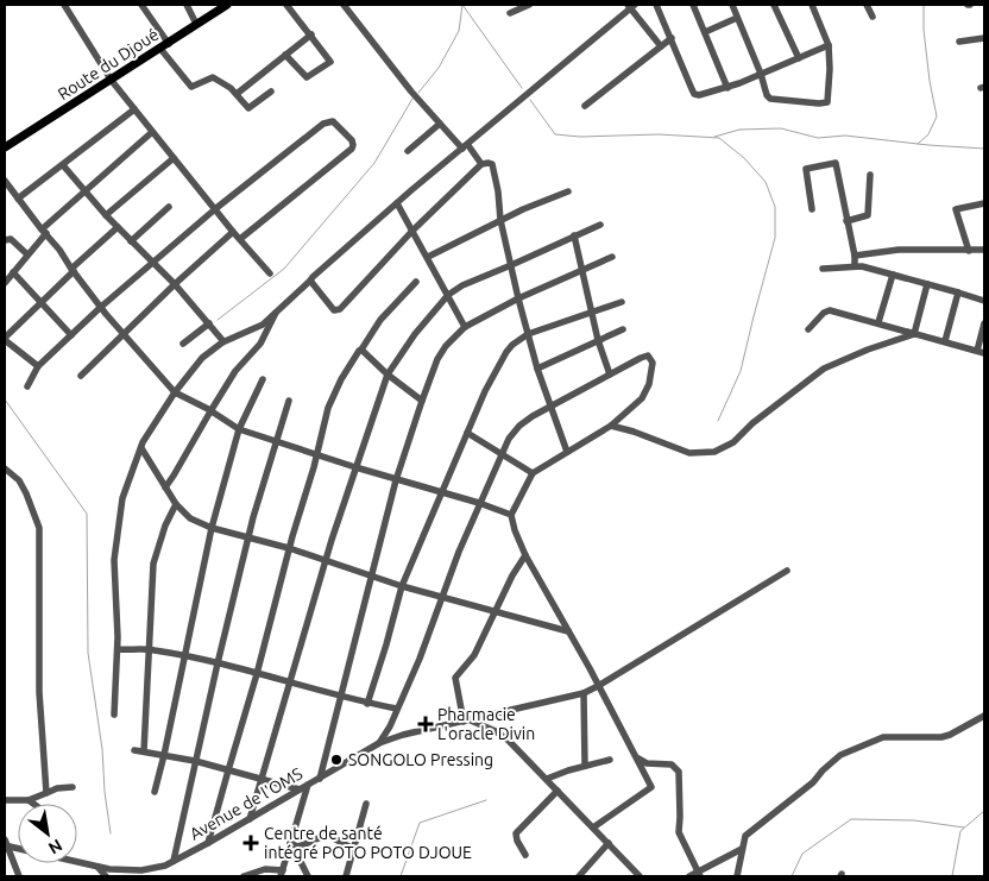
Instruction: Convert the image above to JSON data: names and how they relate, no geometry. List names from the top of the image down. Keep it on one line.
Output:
{"streets":{"main road":["Route du Djoué"],"street":["Avenue de l'OMS"]},"places":{"health":["Pharmacie L'oracle Divin","Centre de santé intégré POTO POTO DJOUE"],"other":["SONGOLO Pressing"]},"north":"bottom right"}
